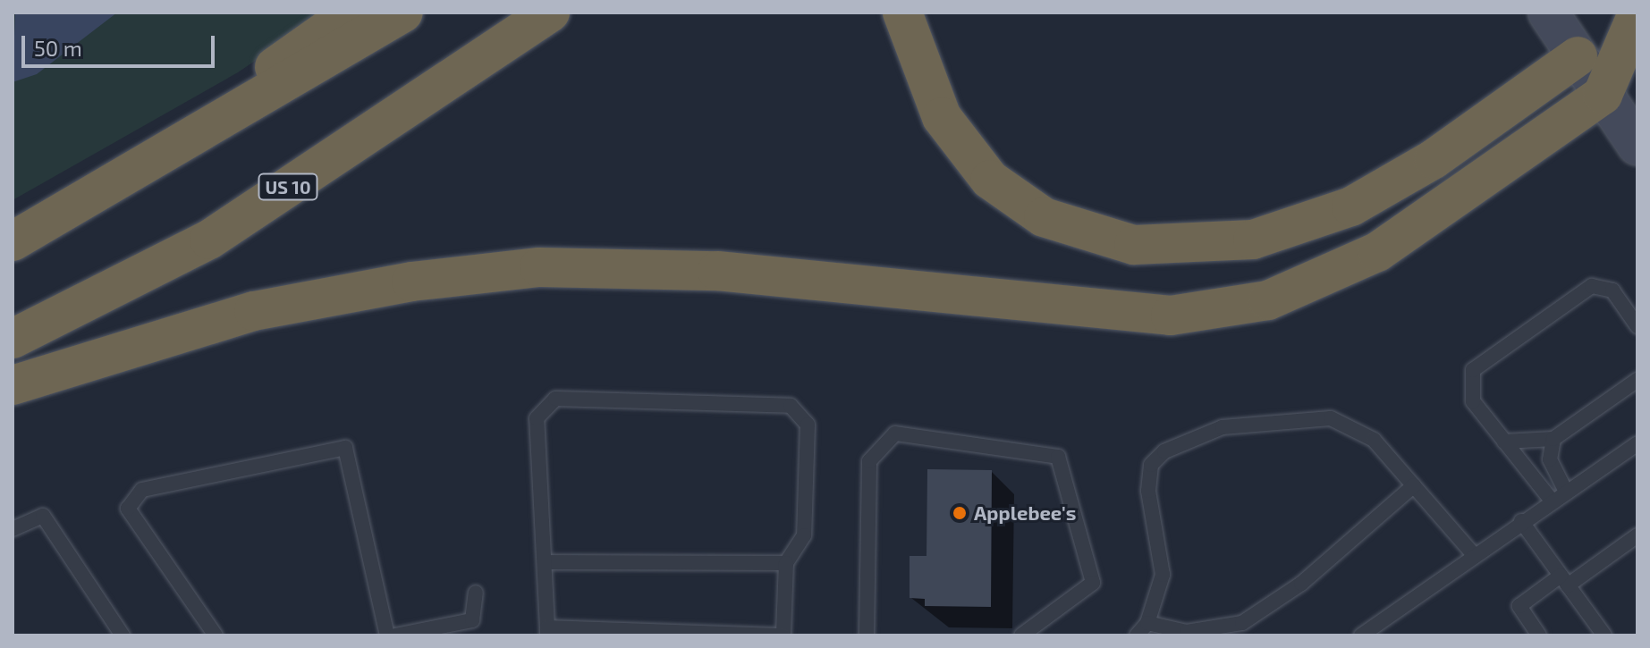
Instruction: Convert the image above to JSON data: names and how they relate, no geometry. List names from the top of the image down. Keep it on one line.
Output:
{"streets":{"highway":["US 10"]},"places":["Applebee's"],"scale_bar":"50 m"}
